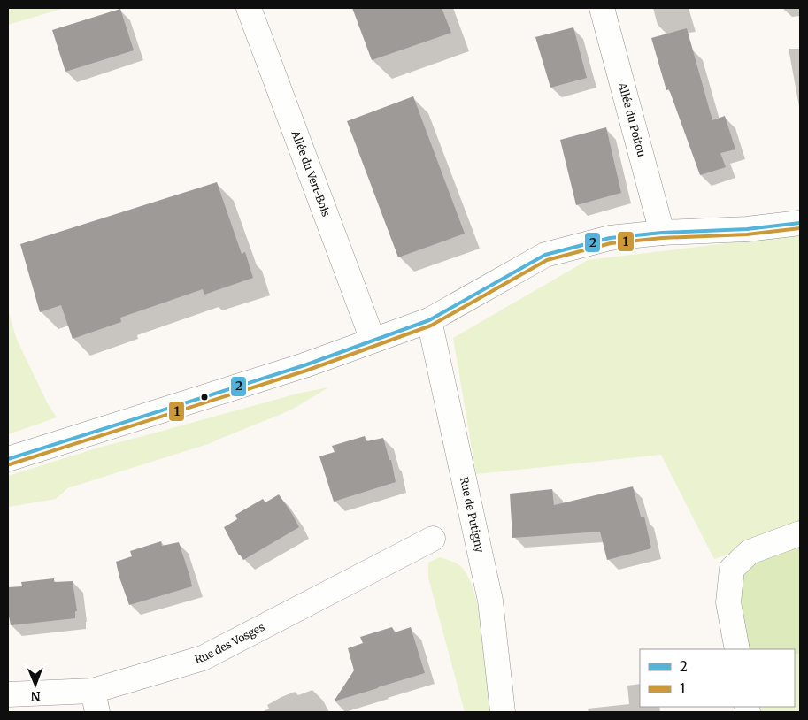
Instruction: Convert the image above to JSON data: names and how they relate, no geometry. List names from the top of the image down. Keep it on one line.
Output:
{"streets":{"street":["Allée du Poitou","Allée du Vert-Bois","Rue de Putigny","Rue des Vosges"]},"lines":["transit line 2","transit line 1"],"legend":["2","1"],"north":"bottom"}
